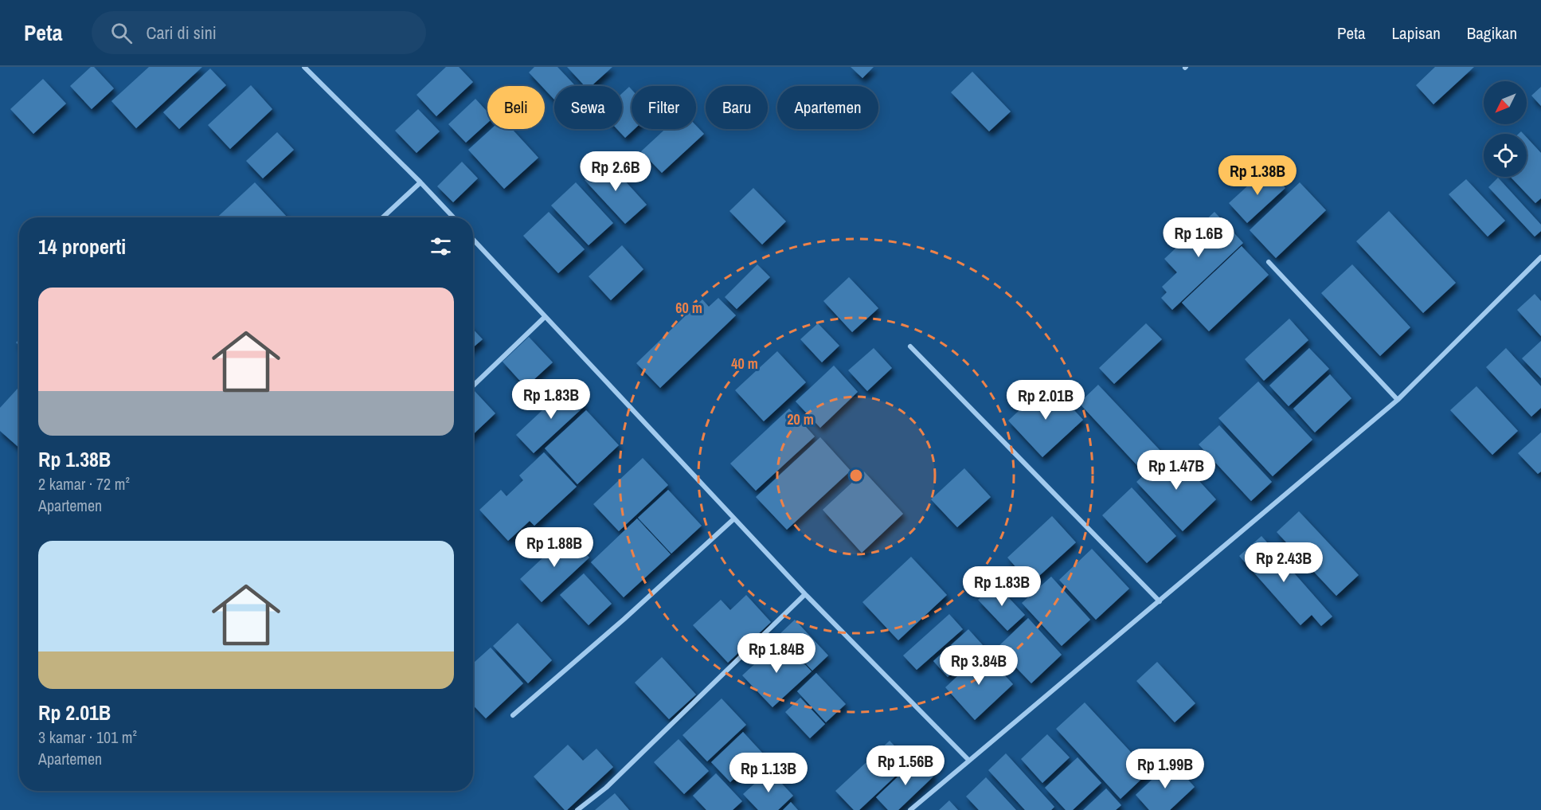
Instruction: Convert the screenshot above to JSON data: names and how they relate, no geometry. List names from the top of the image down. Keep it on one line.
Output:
{"north":"bottom left","page":{"header":"Peta","search":"Cari di sini","nav":["Peta","Lapisan","Bagikan"],"chip":["Beli","Sewa","Filter","Baru","Apartemen"],"price":["Rp 2.6B","Rp 1.38B","Rp 1.6B","Rp 1.83B","Rp 2.01B","Rp 1.47B","Rp 1.88B","Rp 2.43B","Rp 1.83B","Rp 1.84B","Rp 3.84B","Rp 1.56B","Rp 1.99B","Rp 1.13B"],"heading":"14 properti","list":[{"name":"Rp 1.38B","note":"2 kamar · 72 m² · Apartemen"},{"name":"Rp 2.01B","note":"3 kamar · 101 m² · Apartemen"}]},"rings":["60 m","40 m","20 m"]}
